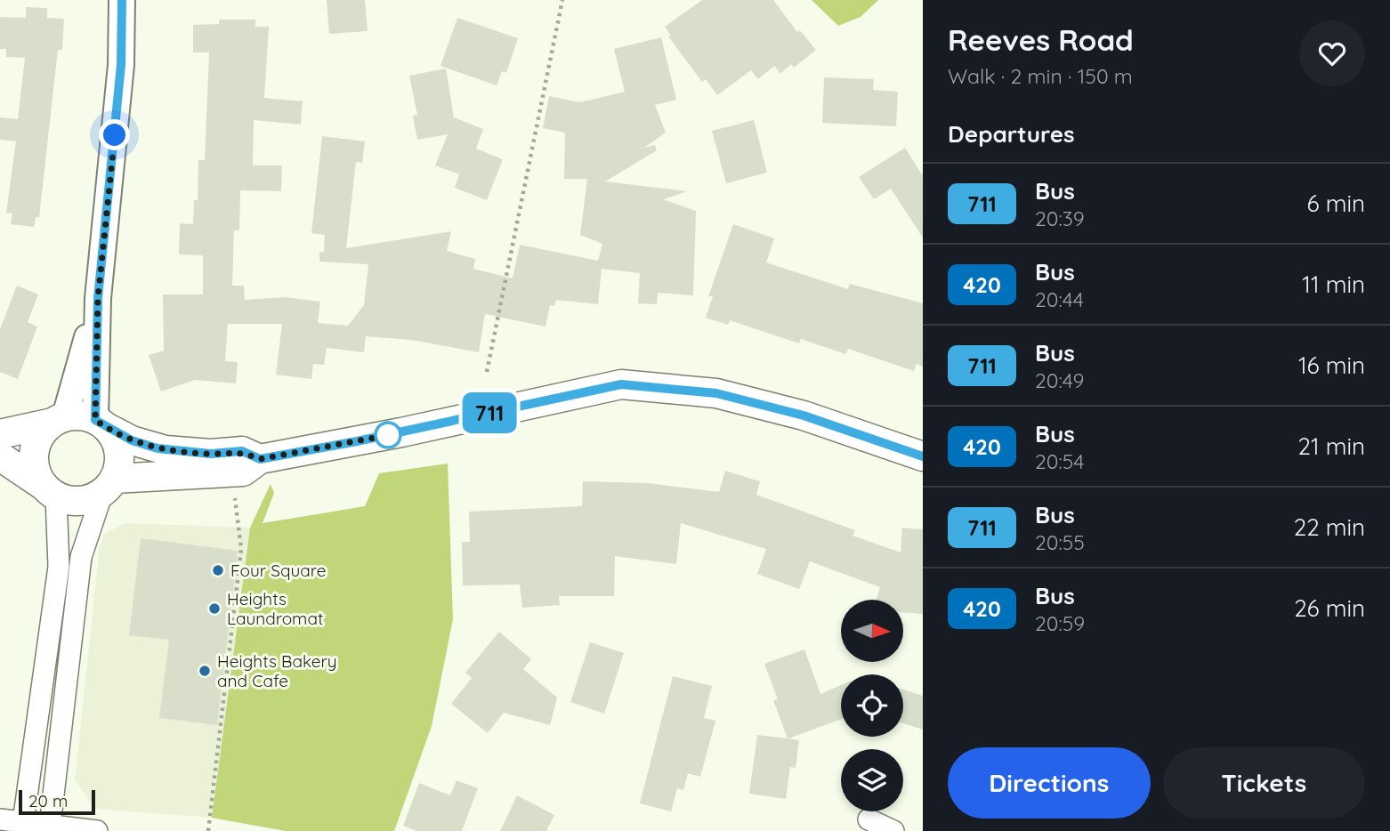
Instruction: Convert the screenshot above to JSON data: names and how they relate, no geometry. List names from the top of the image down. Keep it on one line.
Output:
{"places":["Four Square","Heights Laundromat","Heights Bakery and Cafe"],"lines":["bus line 711"],"scale_bar":"20 m","north":"right","page":{"on_map":"711","heading":[["Reeves Road","Walk · 2 min · 150 m"],"Departures"],"list":[{"mark":"711","name":"Bus","note":"20:39","value":"6 min"},{"mark":"420","name":"Bus","note":"20:44","value":"11 min"},{"mark":"711","name":"Bus","note":"20:49","value":"16 min"},{"mark":"420","name":"Bus","note":"20:54","value":"21 min"},{"mark":"711","name":"Bus","note":"20:55","value":"22 min"},{"mark":"420","name":"Bus","note":"20:59","value":"26 min"}],"buttons":["Directions","Tickets"],"scale":"20 m"}}
